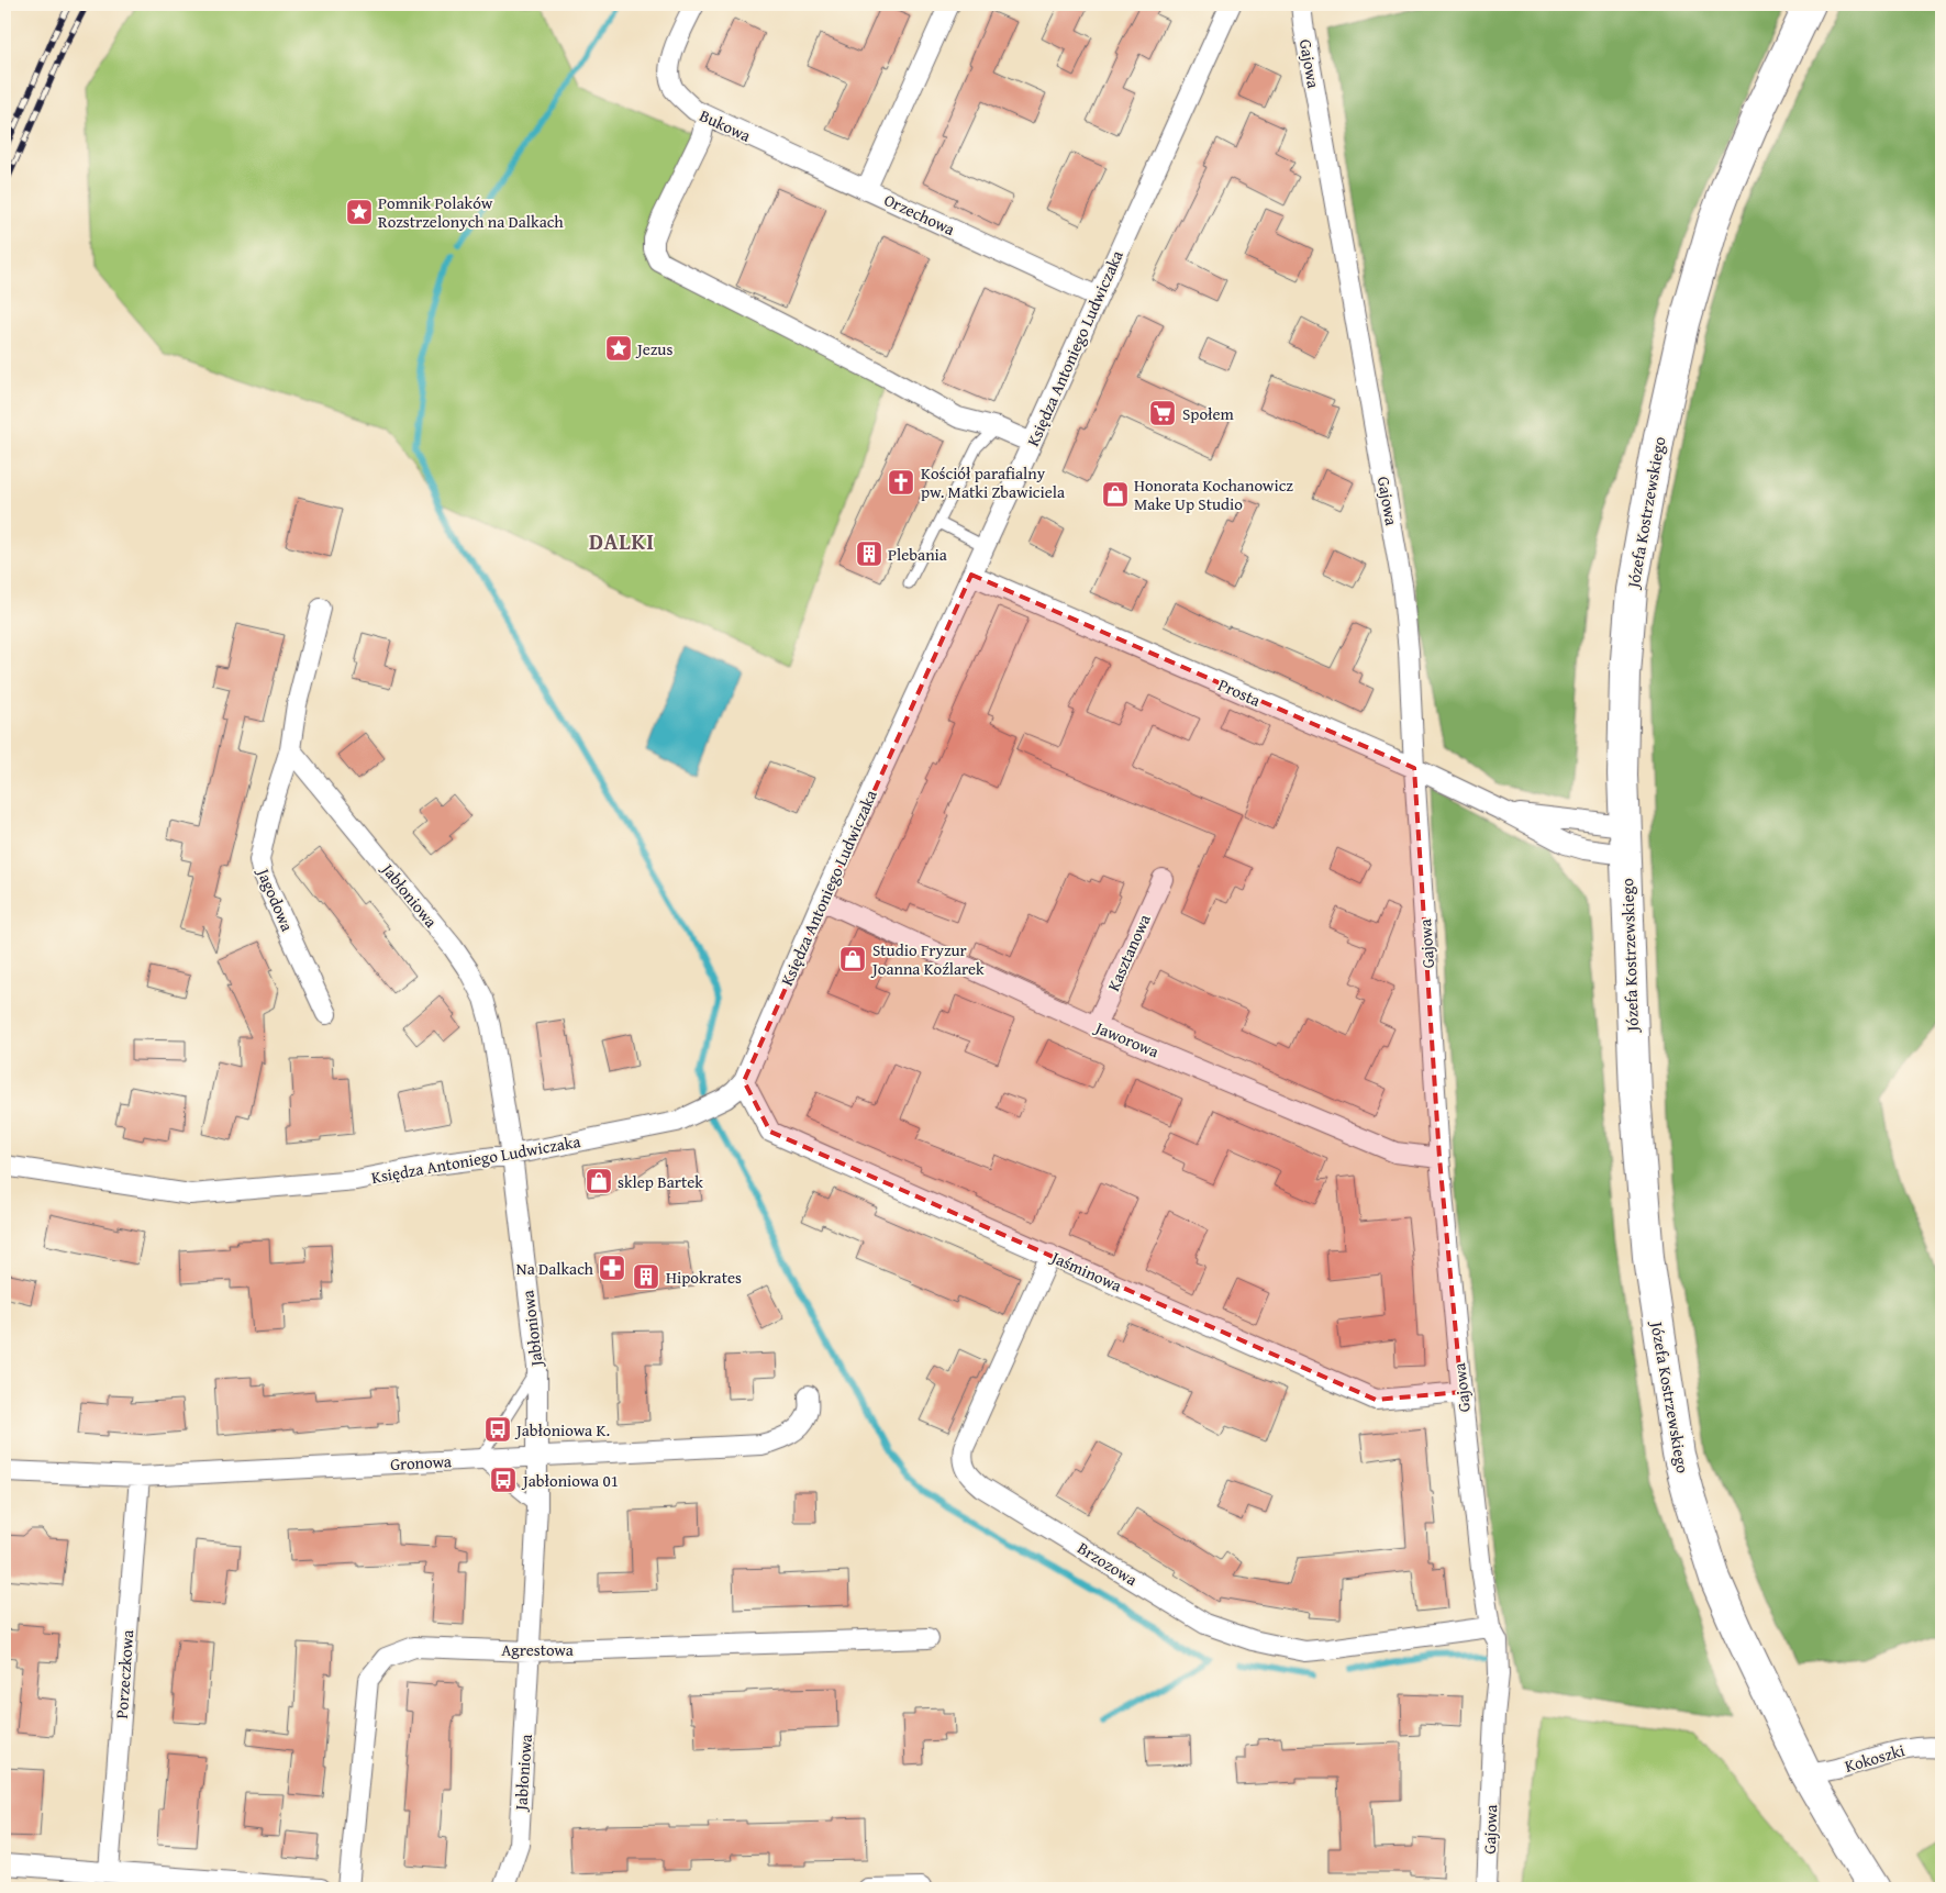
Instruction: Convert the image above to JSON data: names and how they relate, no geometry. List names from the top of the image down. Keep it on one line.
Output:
{"streets":{"main road":["Józefa Kostrzewskiego"],"street":["Gajowa","Bukowa","Orzechowa","Księdza Antoniego Ludwiczaka","Prosta","Jabłoniowa","Jagodowa","Kasztanowa","Jaworowa","Jaśminowa","Gronowa","Brzozowa","Agrestowa","Porzeczkowa","Kokoszki"]},"crossings":[["Gajowa","Prosta"],["Gajowa","Jaworowa"],["Gajowa","Jaśminowa"],["Gajowa","Brzozowa"],["Bukowa","Orzechowa"],["Orzechowa","Księdza Antoniego Ludwiczaka"],["Księdza Antoniego Ludwiczaka","Prosta"],["Księdza Antoniego Ludwiczaka","Jabłoniowa"],["Księdza Antoniego Ludwiczaka","Jaworowa"],["Księdza Antoniego Ludwiczaka","Jaśminowa"],["Józefa Kostrzewskiego","Prosta"],["Józefa Kostrzewskiego","Kokoszki"],["Jabłoniowa","Jagodowa"],["Jabłoniowa","Gronowa"],["Jabłoniowa","Agrestowa"],["Kasztanowa","Jaworowa"],["Jaśminowa","Brzozowa"],["Gronowa","Porzeczkowa"]],"districts":["DALKI"],"places":{"place":["Pomnik Polaków Rozstrzelonych na Dalkach","Jezus"],"supermarket":["Społem"],"church":["Kościół parafialny pw. Matki Zbawiciela"],"shop":["Honorata Kochanowicz Make Up Studio","Studio Fryzur Joanna Koźlarek","sklep Bartek"],"building":["Plebania","Hipokrates"],"pharmacy":["Na Dalkach"],"bus stop":["Jabłoniowa K.","Jabłoniowa 01"]}}
